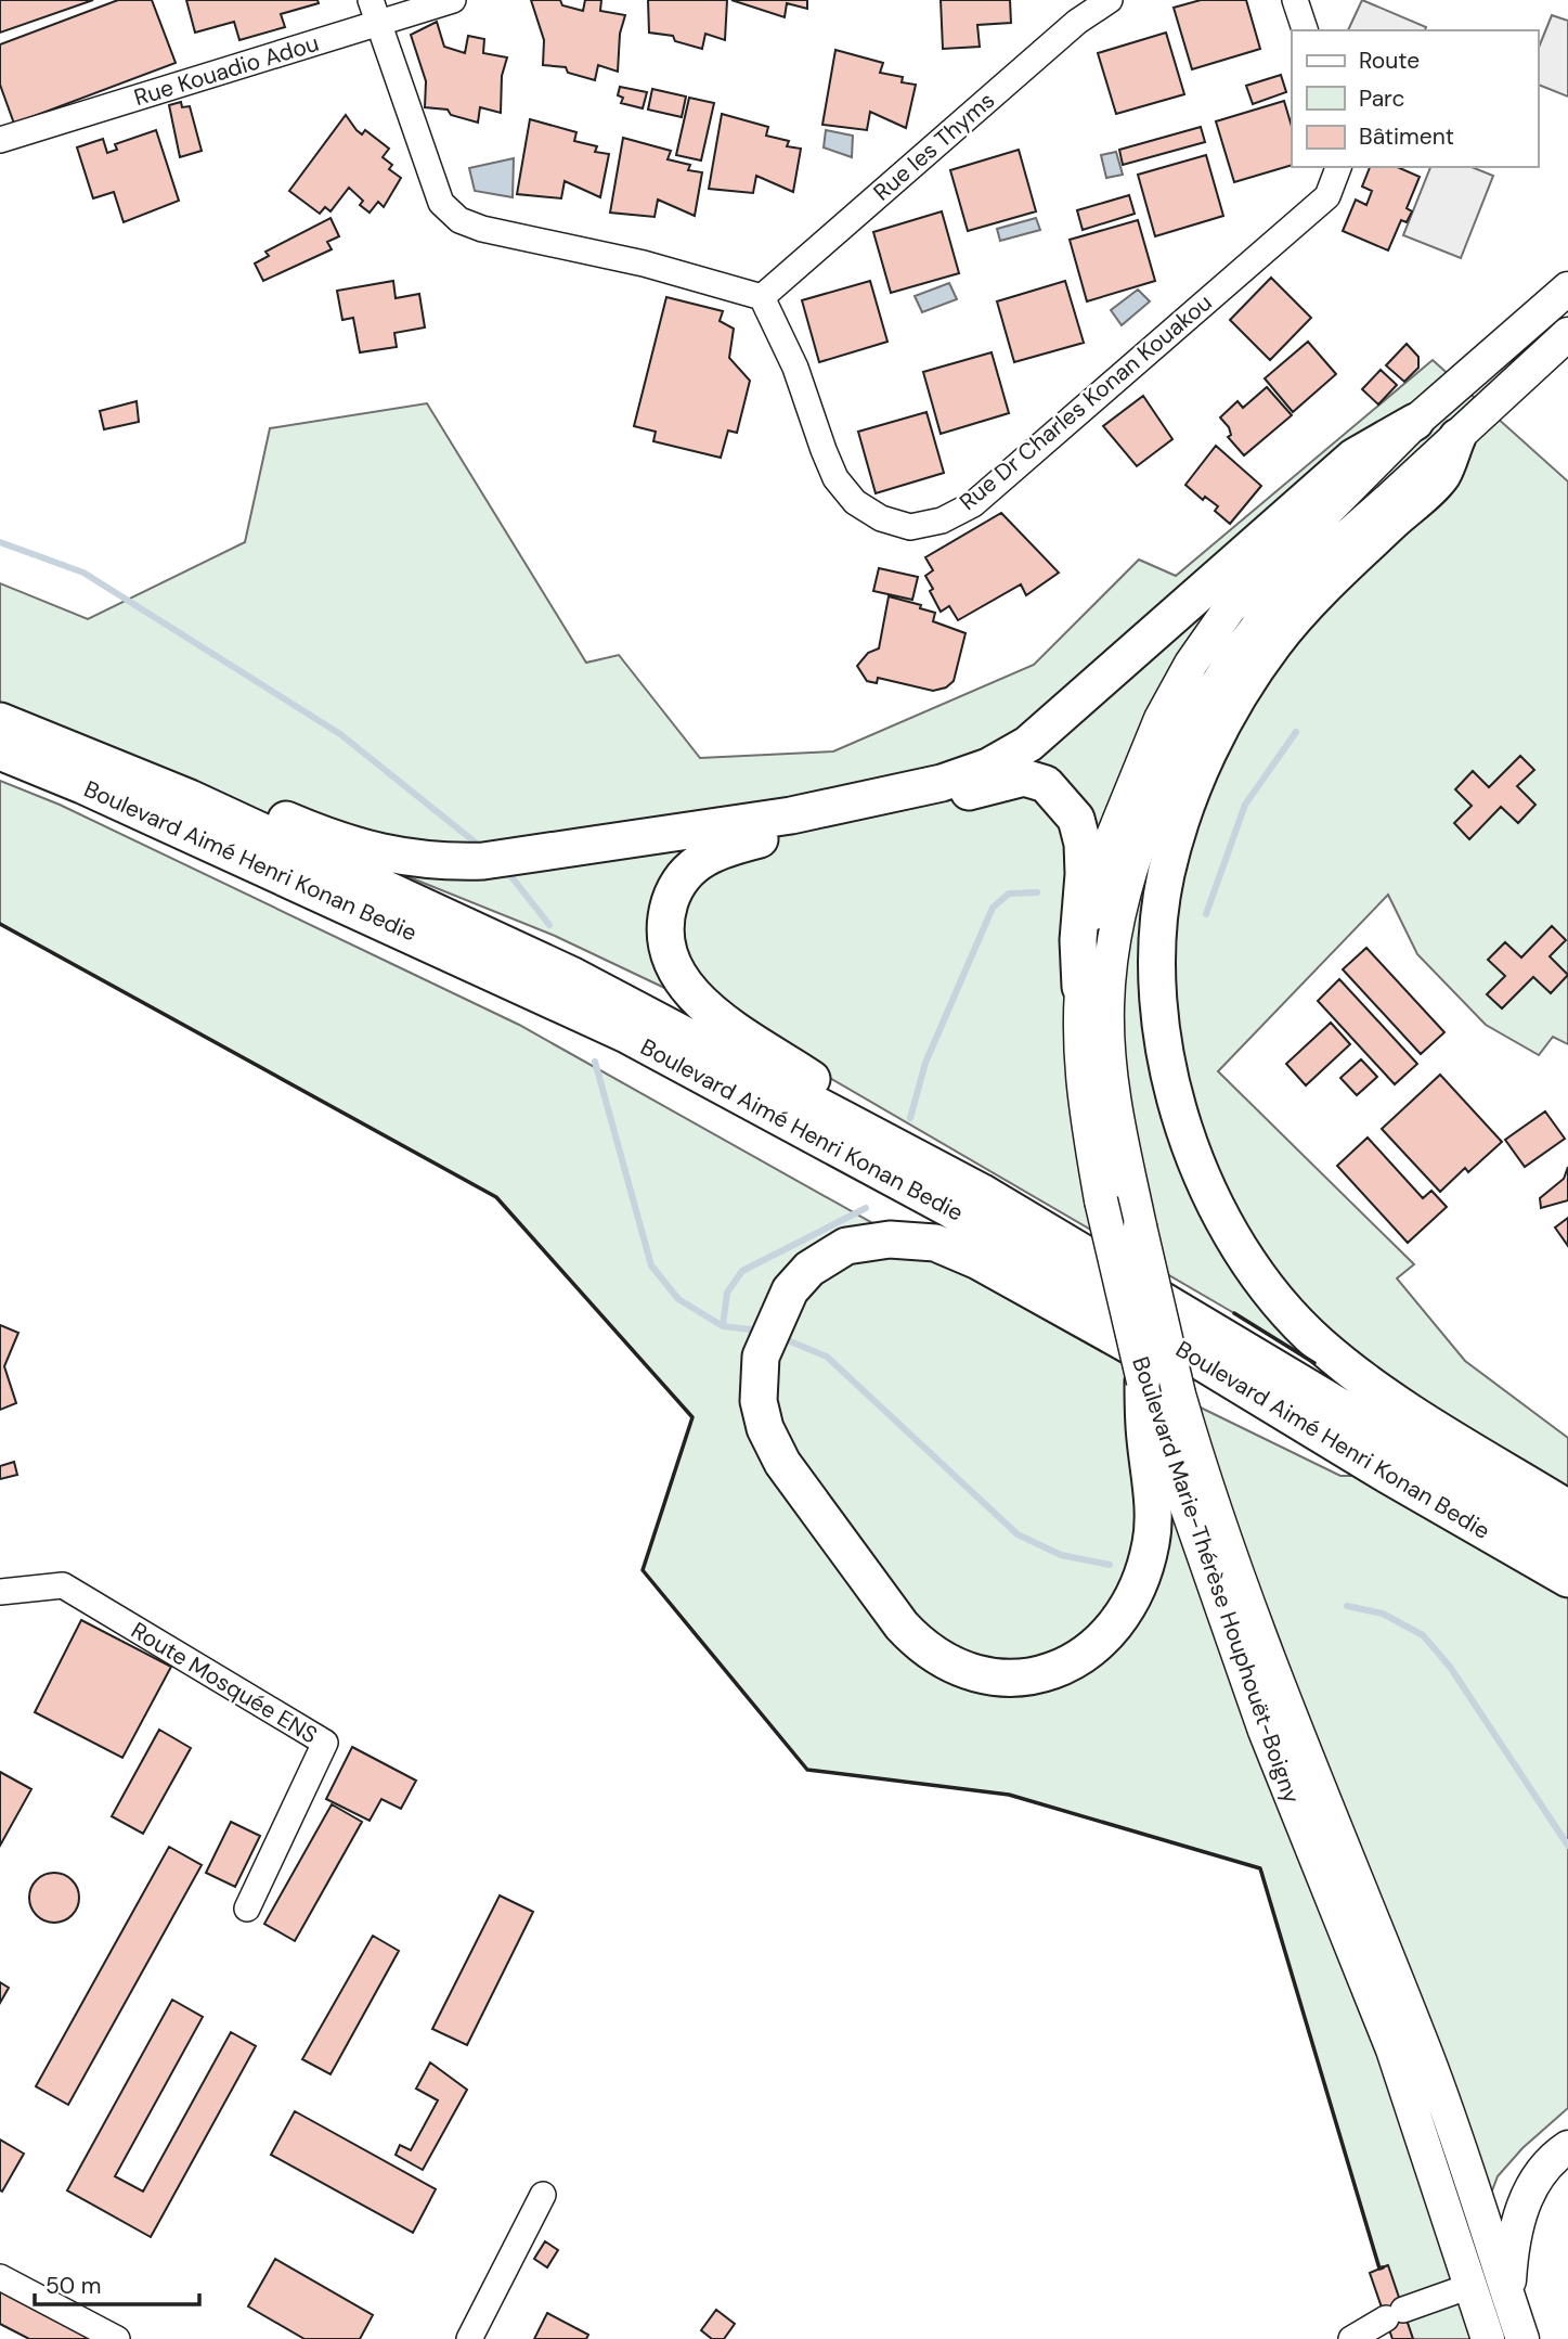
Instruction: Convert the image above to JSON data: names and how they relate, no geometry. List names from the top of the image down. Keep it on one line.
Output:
{"streets":{"highway":["Boulevard Aimé Henri Konan Bedie"],"main road":["Boulevard Marie-Thérèse Houphouët-Boigny"],"street":["Rue Kouadio Adou","Rue les Thyms","Rue Dr Charles Konan Kouakou","Route Mosquée ENS"]},"crossings":[["Rue les Thyms","Rue Dr Charles Konan Kouakou"]],"legend":["Route","Parc","Bâtiment"],"scale_bar":"50 m"}
